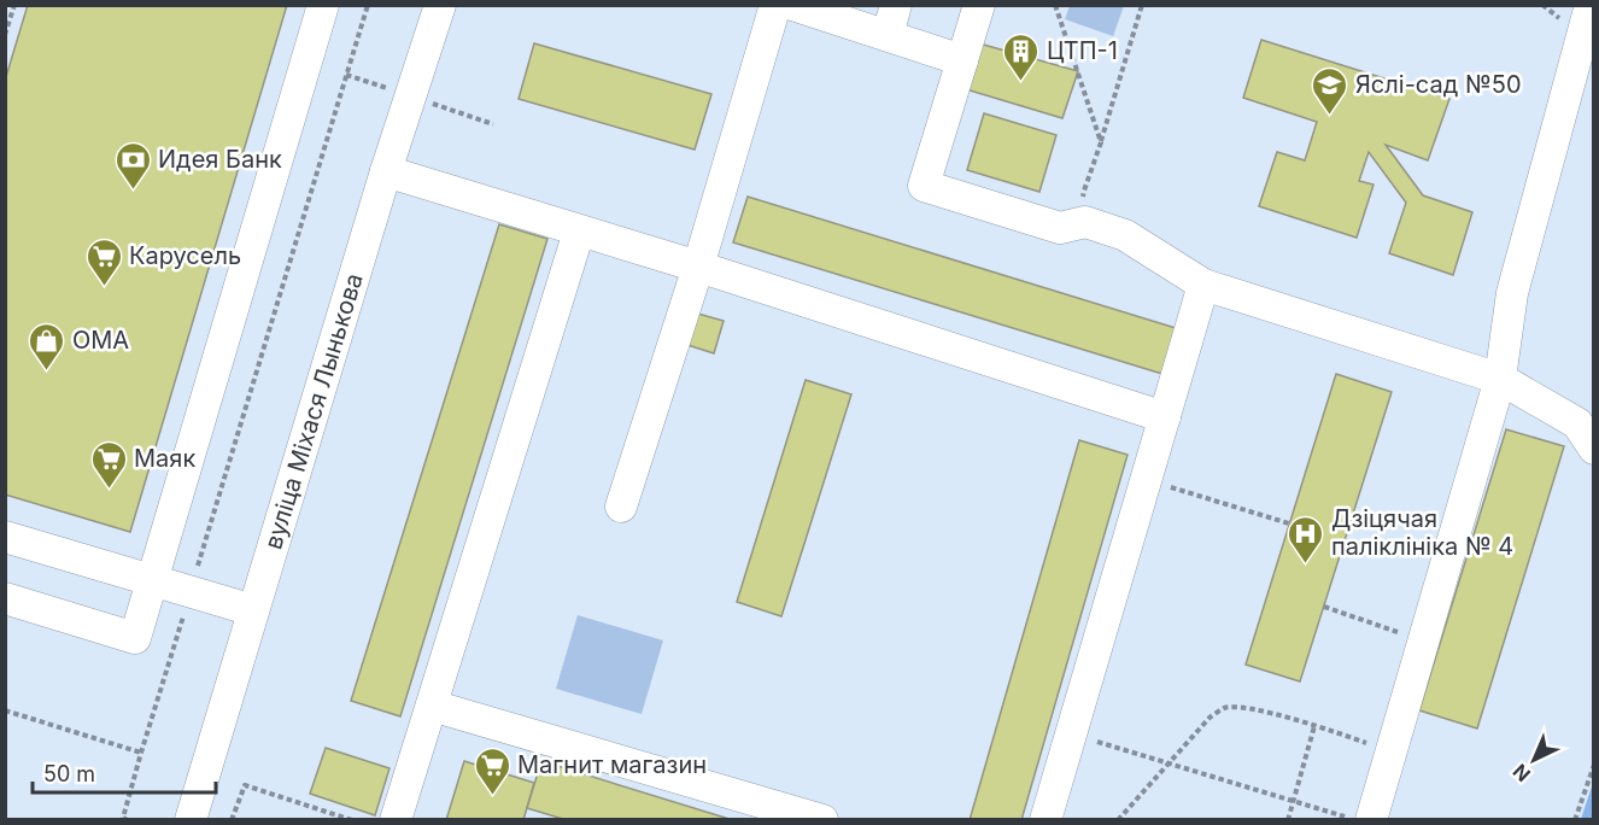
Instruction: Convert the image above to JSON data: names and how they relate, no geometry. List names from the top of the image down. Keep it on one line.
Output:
{"streets":{"street":["вуліца Міхася Лынькова"]},"places":{"building":["ЦТП-1"],"school or university":["Яслі-сад №50"],"bank":["Идея Банк"],"supermarket":["Карусель","Маяк","Магнит магазин"],"shop":["ОМА"],"hospital":["Дзіцячая паліклініка № 4"]},"scale_bar":"50 m","north":"bottom left"}
